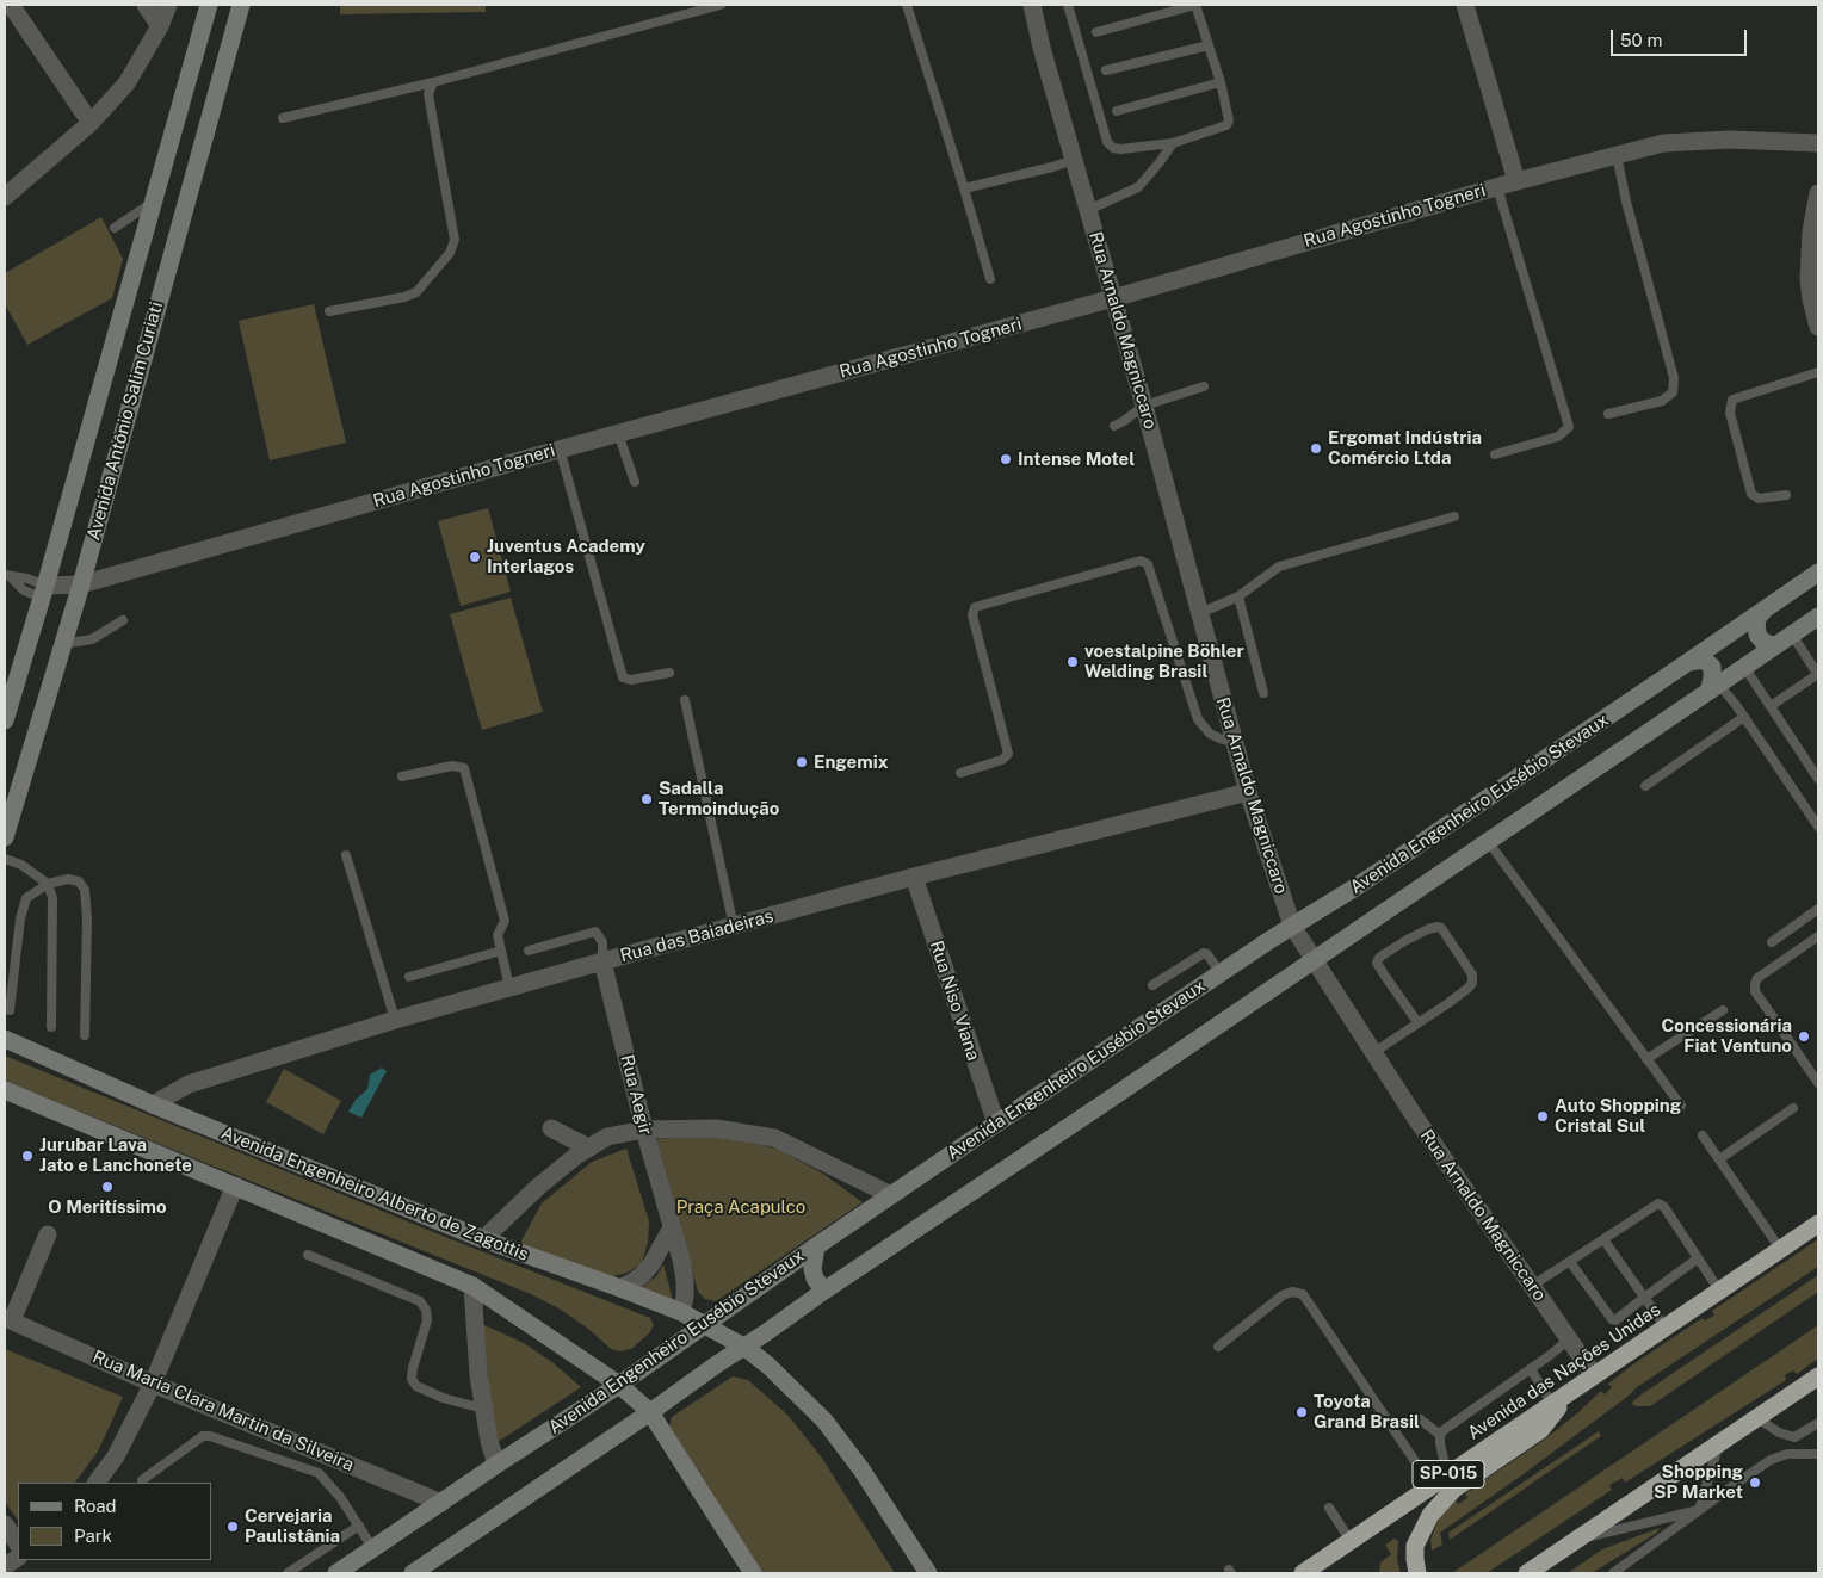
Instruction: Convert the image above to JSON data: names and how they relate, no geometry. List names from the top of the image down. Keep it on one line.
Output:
{"streets":{"highway":["Avenida das Nações Unidas","SP-015"],"main road":["Avenida Antônio Salim Curiati","Avenida Engenheiro Eusébio Stevaux","Avenida Engenheiro Alberto de Zagottis"],"street":["Rua Agostinho Togneri","Rua Arnaldo Magniccaro","Rua das Baiadeiras","Rua Niso Viana","Rua Aegir","Rua Maria Clara Martin da Silveira"]},"crossings":[["Rua Agostinho Togneri","Rua Arnaldo Magniccaro"],["Rua Agostinho Togneri","Avenida Antônio Salim Curiati"],["Rua Arnaldo Magniccaro","Avenida Engenheiro Eusébio Stevaux"],["Rua Arnaldo Magniccaro","Rua das Baiadeiras"],["Rua Arnaldo Magniccaro","Avenida das Nações Unidas"],["Avenida Engenheiro Eusébio Stevaux","Rua Niso Viana"],["Avenida Engenheiro Eusébio Stevaux","Avenida Engenheiro Alberto de Zagottis"],["Avenida Engenheiro Eusébio Stevaux","Rua Maria Clara Martin da Silveira"],["Rua das Baiadeiras","Rua Niso Viana"],["Rua das Baiadeiras","Rua Aegir"],["Rua das Baiadeiras","Avenida Engenheiro Alberto de Zagottis"],["Rua Aegir","Avenida Engenheiro Alberto de Zagottis"]],"parks":["Praça Acapulco"],"places":["Ergomat Indústria Comércio Ltda","Intense Motel","Juventus Academy Interlagos","voestalpine Böhler Welding Brasil","Engemix","Sadalla Termoindução","Concessionária Fiat Ventuno","Auto Shopping Cristal Sul","Jurubar Lava Jato e Lanchonete","O Meritíssimo","Toyota Grand Brasil","Shopping SP Market","Cervejaria Paulistânia"],"legend":["Road","Park"],"scale_bar":"50 m"}
